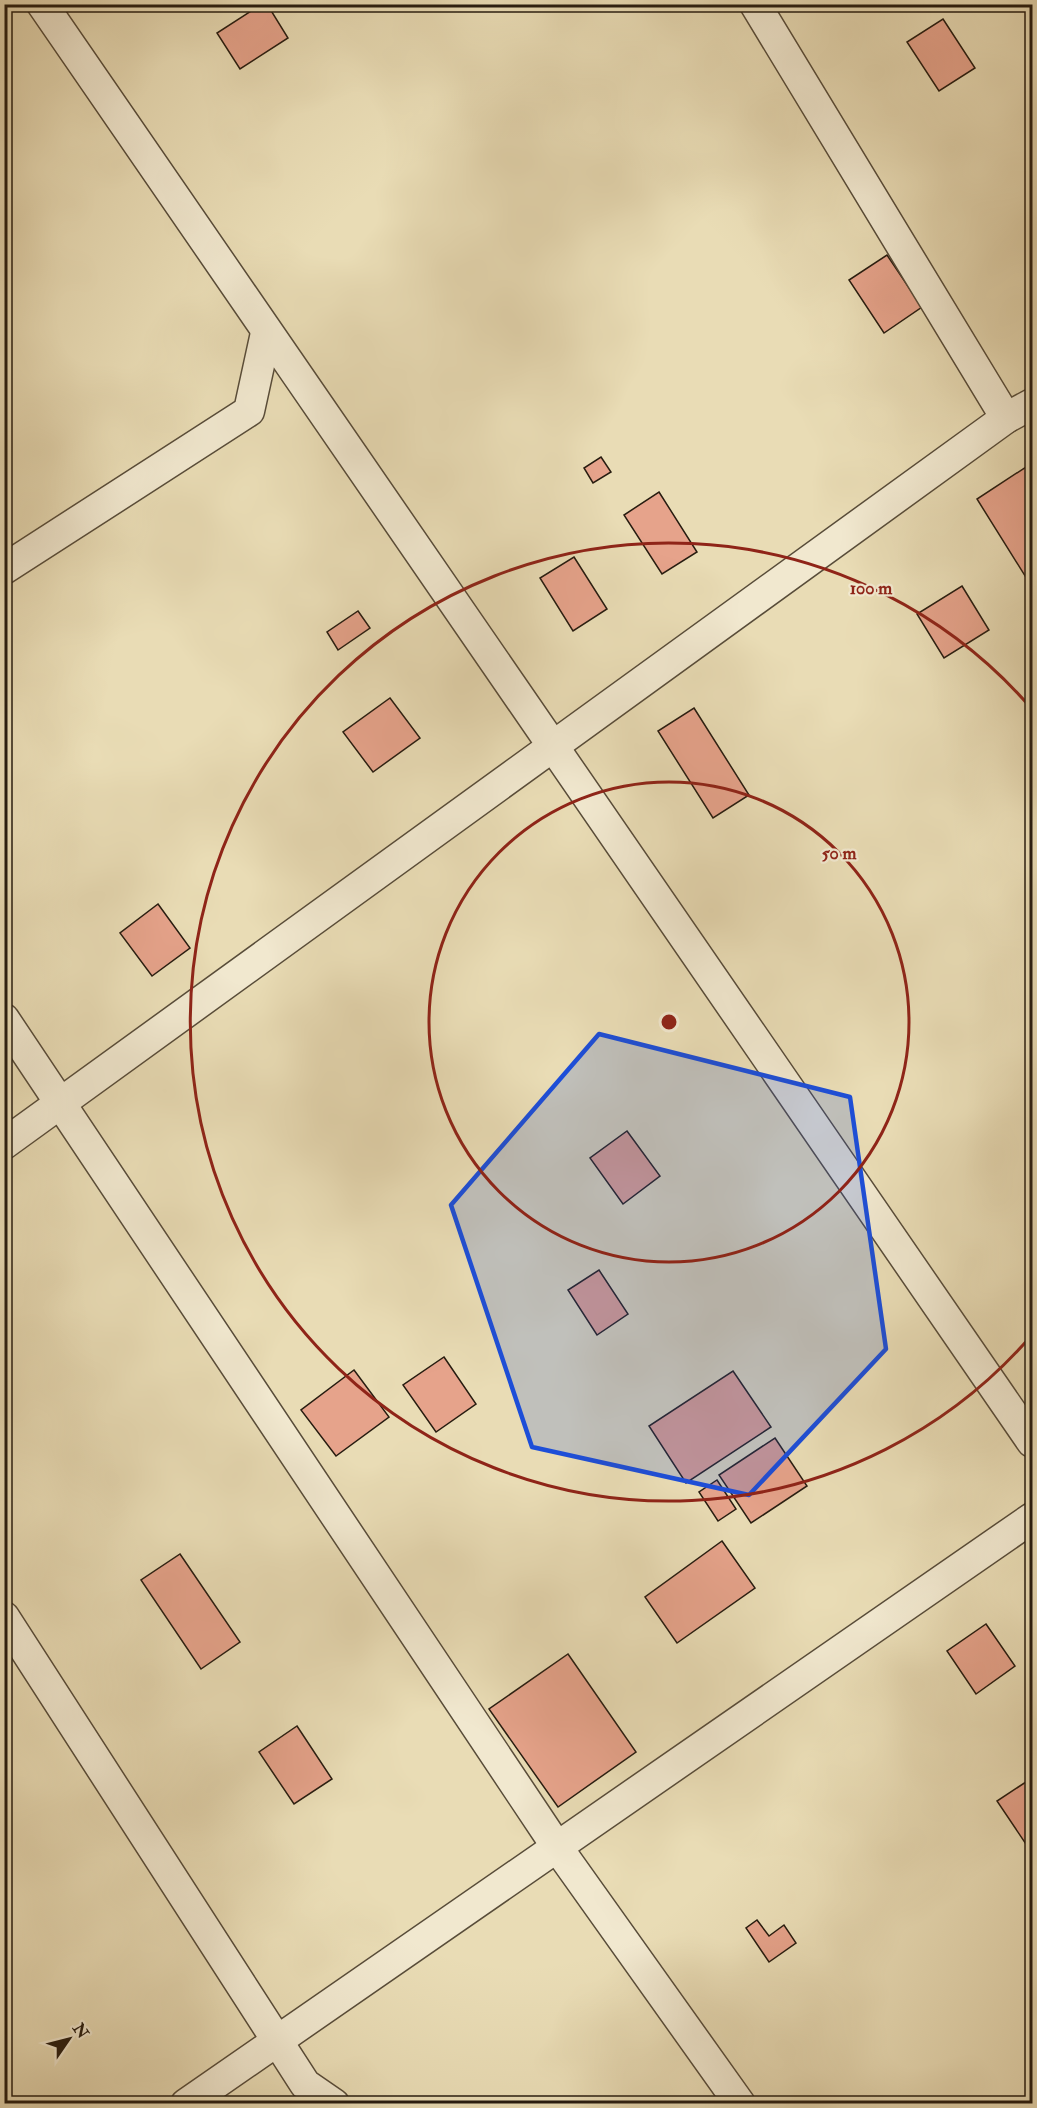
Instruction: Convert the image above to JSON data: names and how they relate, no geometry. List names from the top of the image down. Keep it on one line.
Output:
{"north":"top right","rings":["100 m","50 m"]}
